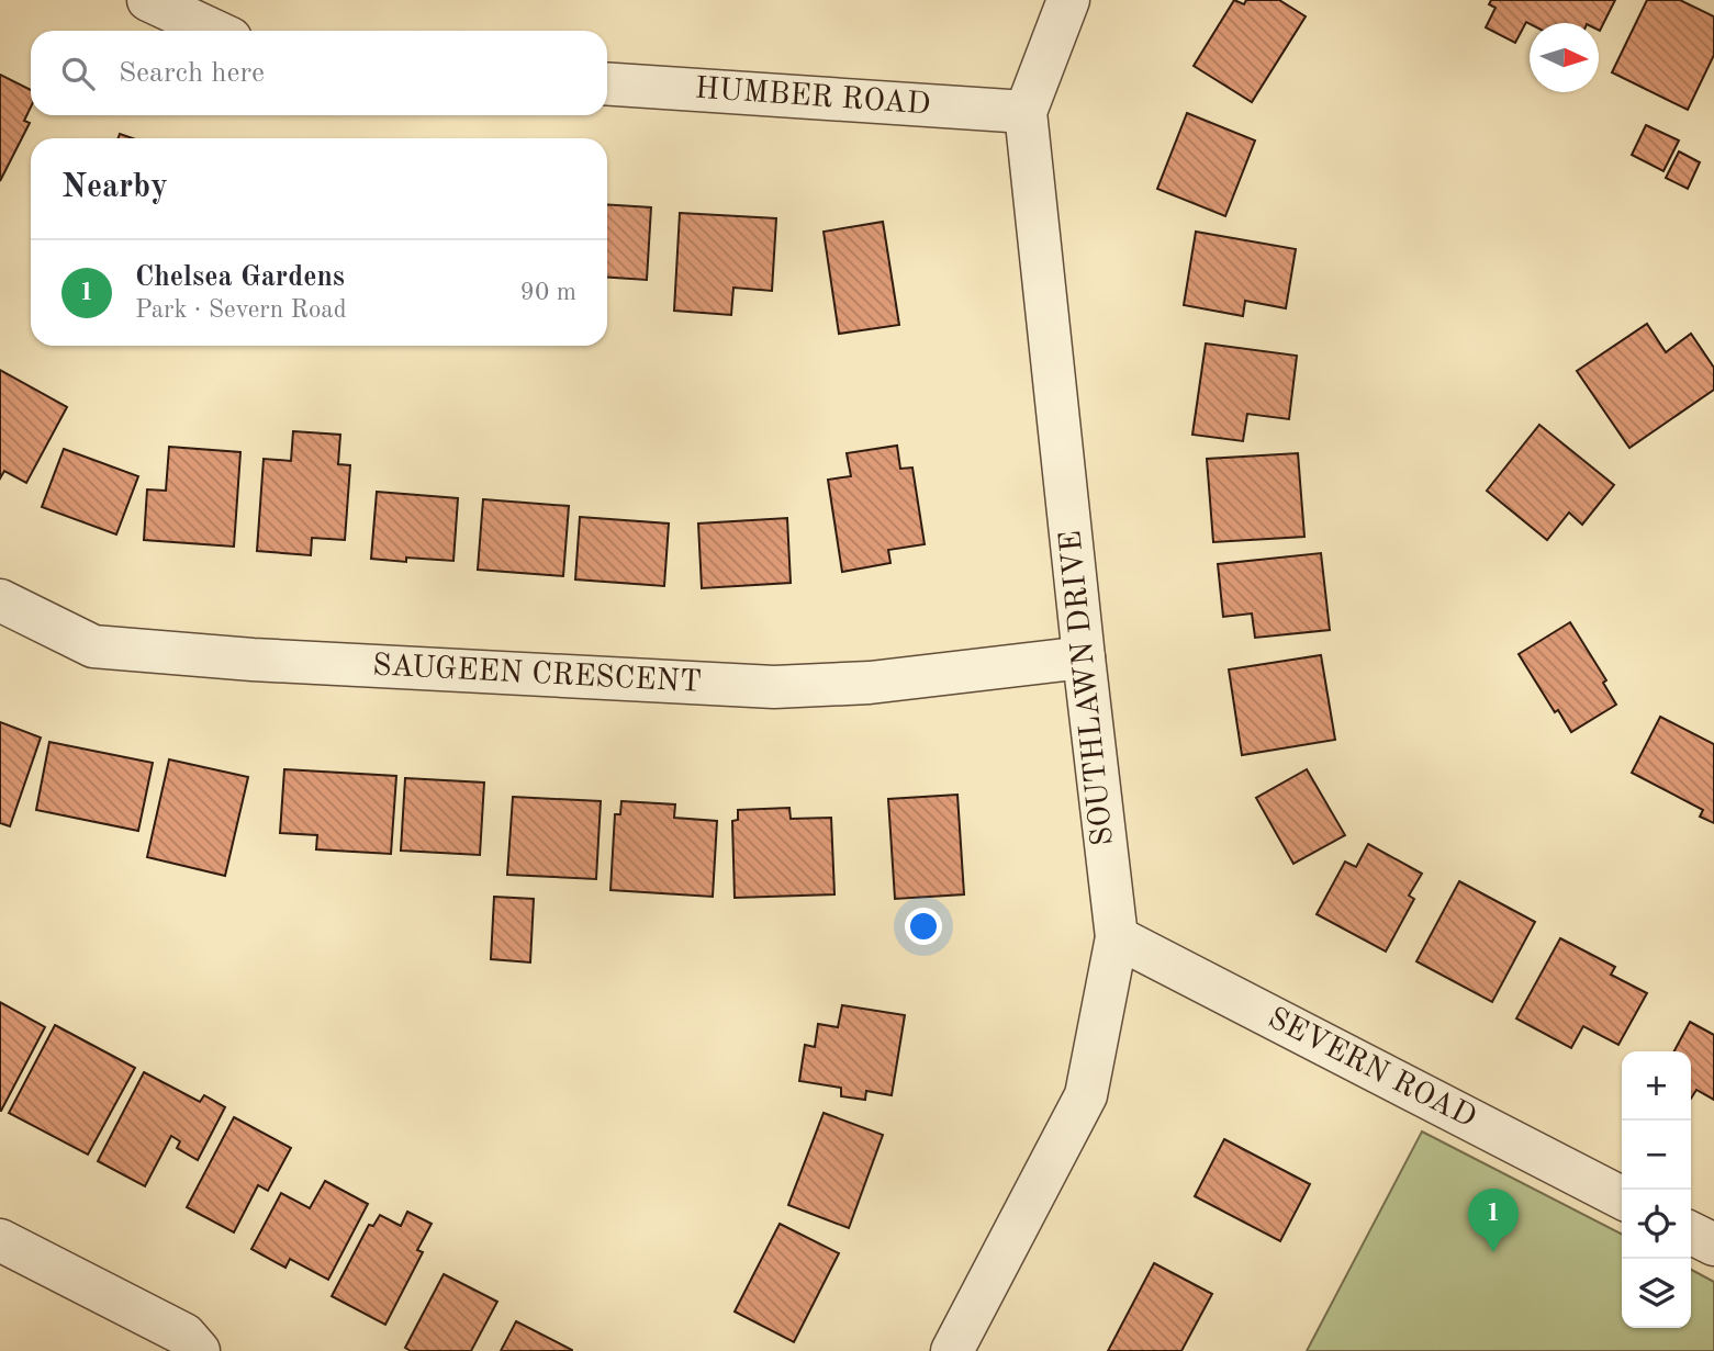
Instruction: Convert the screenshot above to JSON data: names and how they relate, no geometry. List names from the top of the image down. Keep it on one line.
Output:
{"streets":{"street":["HUMBER ROAD","SAUGEEN CRESCENT","SOUTHLAWN DRIVE","SEVERN ROAD"]},"crossings":[["HUMBER ROAD","SOUTHLAWN DRIVE"],["SAUGEEN CRESCENT","SOUTHLAWN DRIVE"],["SOUTHLAWN DRIVE","SEVERN ROAD"]],"north":"right","page":{"search":"Search here","heading":"Nearby","list":[{"mark":"1","name":"Chelsea Gardens","note":"Park · Severn Road","value":"90 m"}],"map_buttons":["+","−"],"pins":"1"}}
